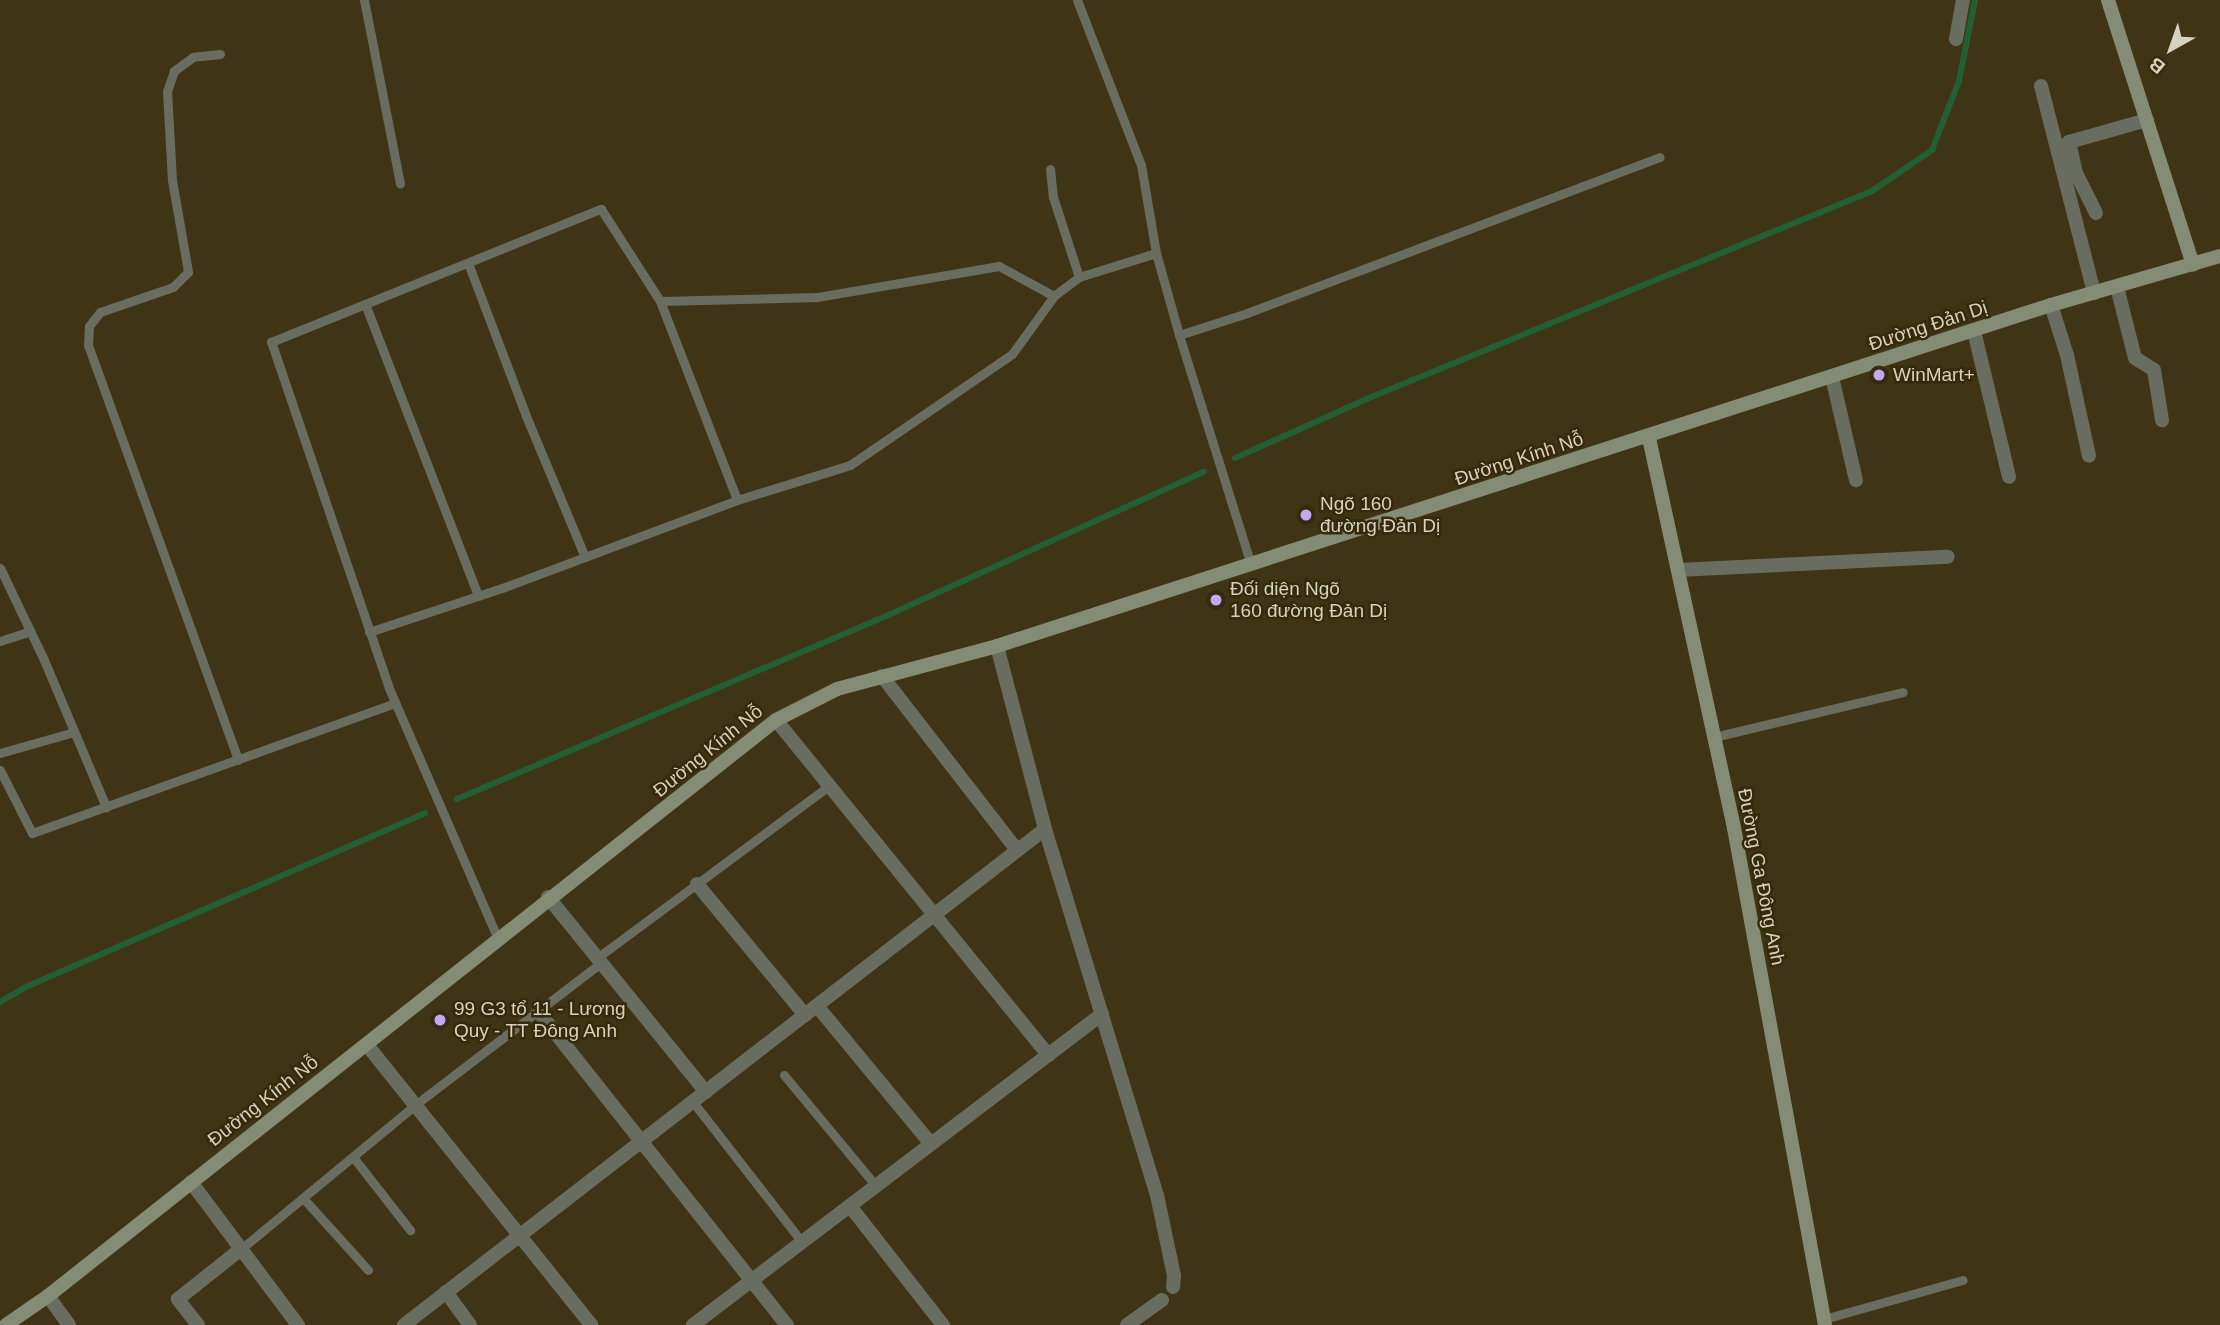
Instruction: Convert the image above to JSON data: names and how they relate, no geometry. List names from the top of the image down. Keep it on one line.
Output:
{"streets":{"street":["Đường Đản Dị","Đường Kính Nỗ","Đường Ga Đông Anh"]},"crossings":[["Đường Đản Dị","Đường Kính Nỗ"],["Đường Đản Dị","Đường Ga Đông Anh"],["Đường Kính Nỗ","Đường Ga Đông Anh"]],"places":["WinMart+","Ngõ 160 đường Đản Dị","Đối diện Ngõ 160 đường Đản Dị","99 G3 tổ 11 - Lương Quy - TT Đông Anh"],"north":"bottom left"}
